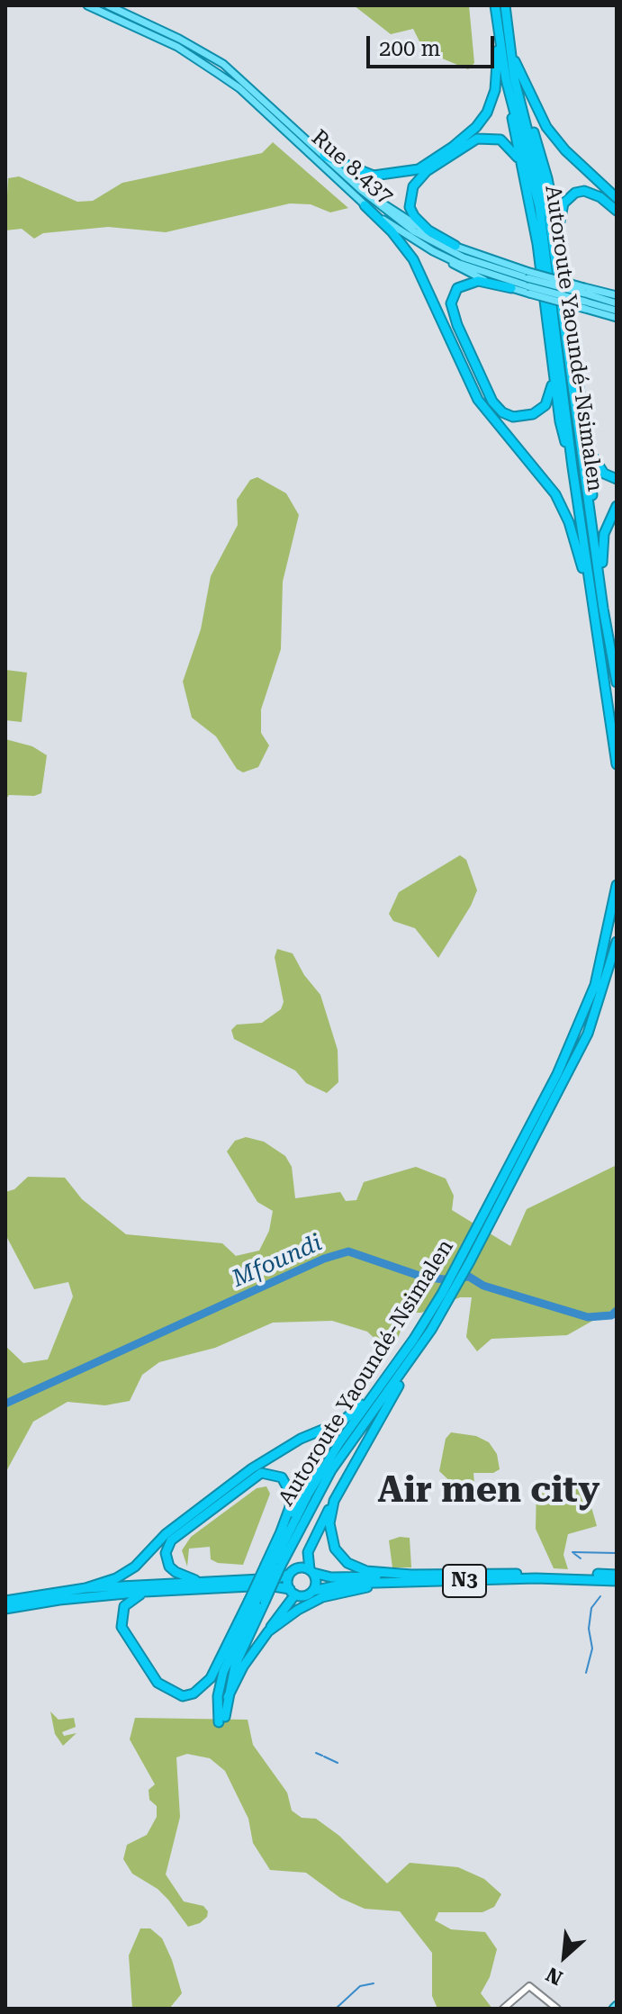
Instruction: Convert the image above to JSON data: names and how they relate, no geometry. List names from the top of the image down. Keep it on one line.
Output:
{"streets":{"highway":["Autoroute Yaoundé-Nsimalen","N3"],"main road":["Rue 8.437"]},"districts":["Air men city"],"water":["Mfoundi"],"scale_bar":"200 m","north":"bottom left"}
